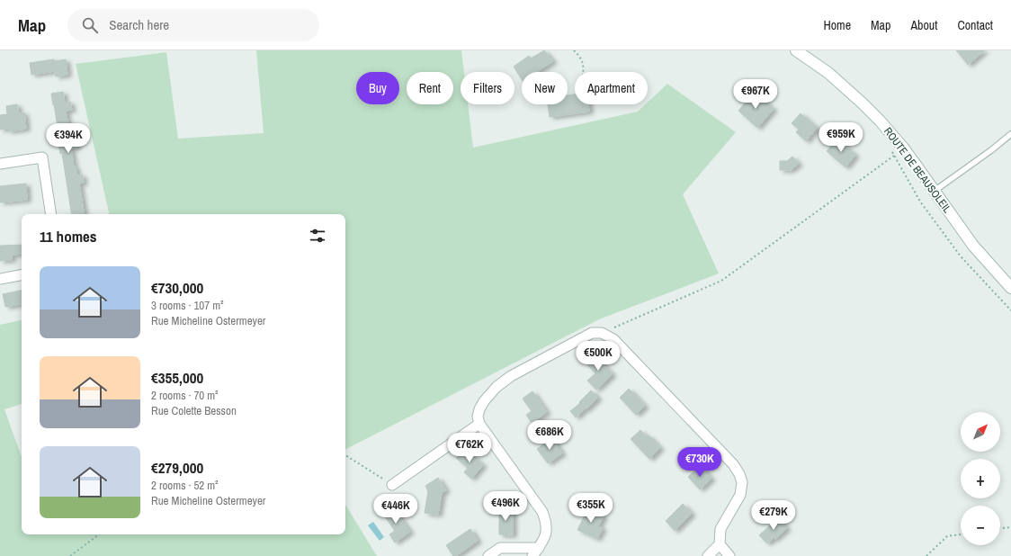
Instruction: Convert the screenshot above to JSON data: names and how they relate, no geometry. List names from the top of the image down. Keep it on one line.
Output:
{"streets":{"main road":["ROUTE DE BEAUSOLEIL"]},"north":"top right","page":{"header":"Map","search":"Search here","nav":["Home","Map","About","Contact"],"chip":["Buy","Rent","Filters","New","Apartment"],"price":["€967K","€959K","€394K","€500K","€686K","€762K","€730K","€496K","€355K","€446K","€279K"],"heading":"11 homes","list":[{"name":"€730,000","note":"3 rooms · 107 m² · Rue Micheline Ostermeyer"},{"name":"€355,000","note":"2 rooms · 70 m² · Rue Colette Besson"},{"name":"€279,000","note":"2 rooms · 52 m² · Rue Micheline Ostermeyer"}],"map_buttons":["+","−"]}}
